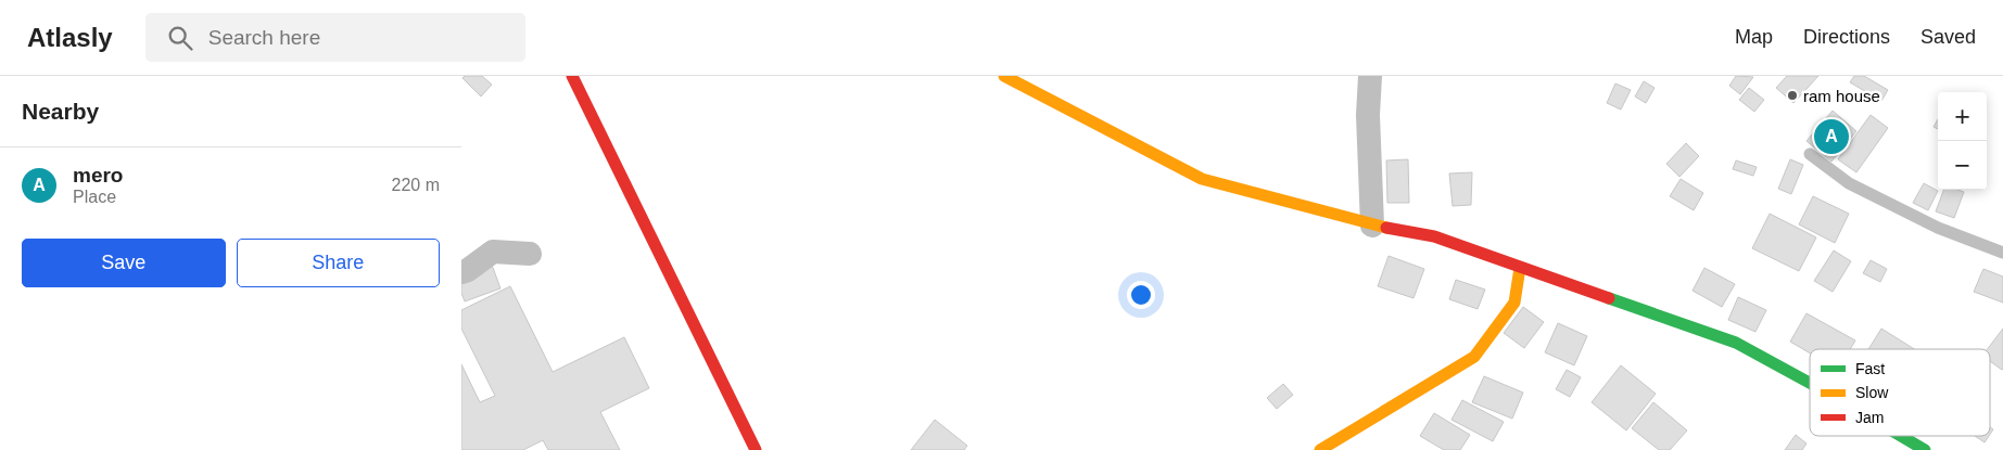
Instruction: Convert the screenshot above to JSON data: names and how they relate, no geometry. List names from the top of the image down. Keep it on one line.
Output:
{"places":["ram house"],"legend":["Fast","Slow","Jam"],"page":{"header":"Atlasly","search":"Search here","nav":["Map","Directions","Saved"],"heading":"Nearby","map_buttons":["+","−"],"pins":"A","list":[{"mark":"A","name":"mero","note":"Place","value":"220 m"}],"buttons":["Save","Share"]}}
